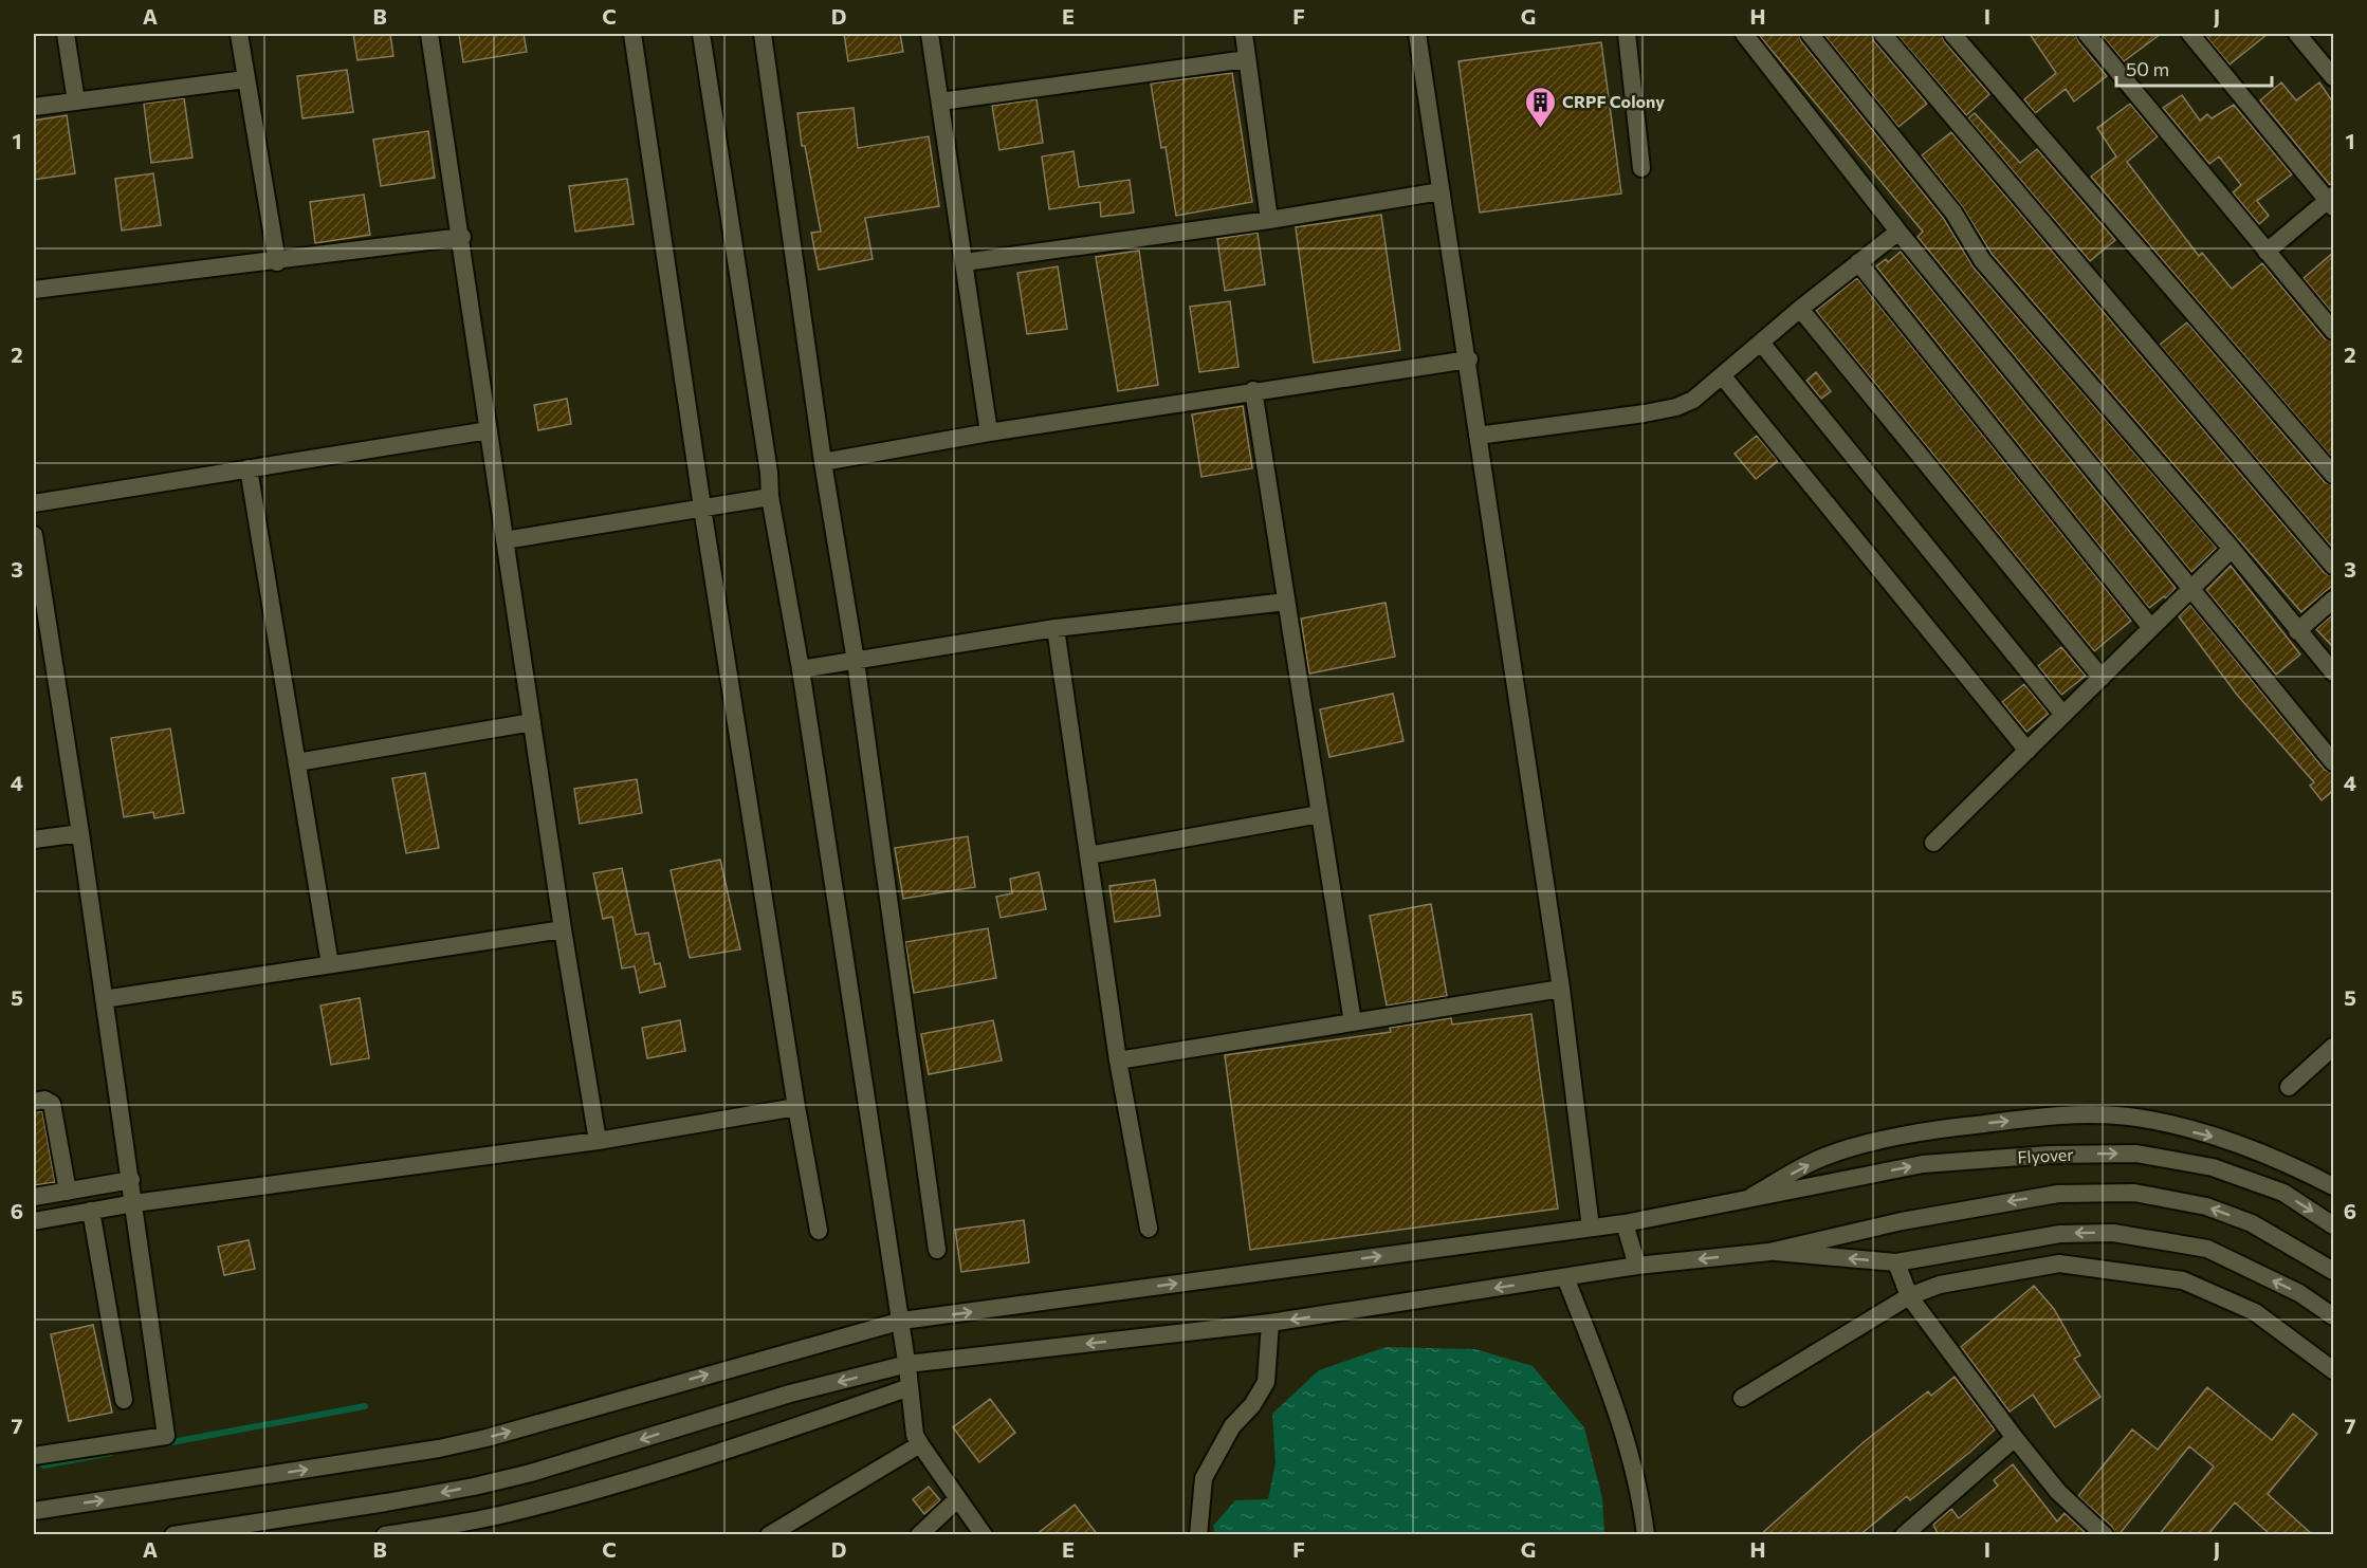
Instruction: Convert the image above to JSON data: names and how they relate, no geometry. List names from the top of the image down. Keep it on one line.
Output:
{"streets":{"street":["Flyover"]},"places":{"building":["CRPF Colony"]},"scale_bar":"50 m","grid":{"columns":["A","B","C","D","E","F","G","H","I","J"],"rows":["1","2","3","4","5","6","7"]}}
